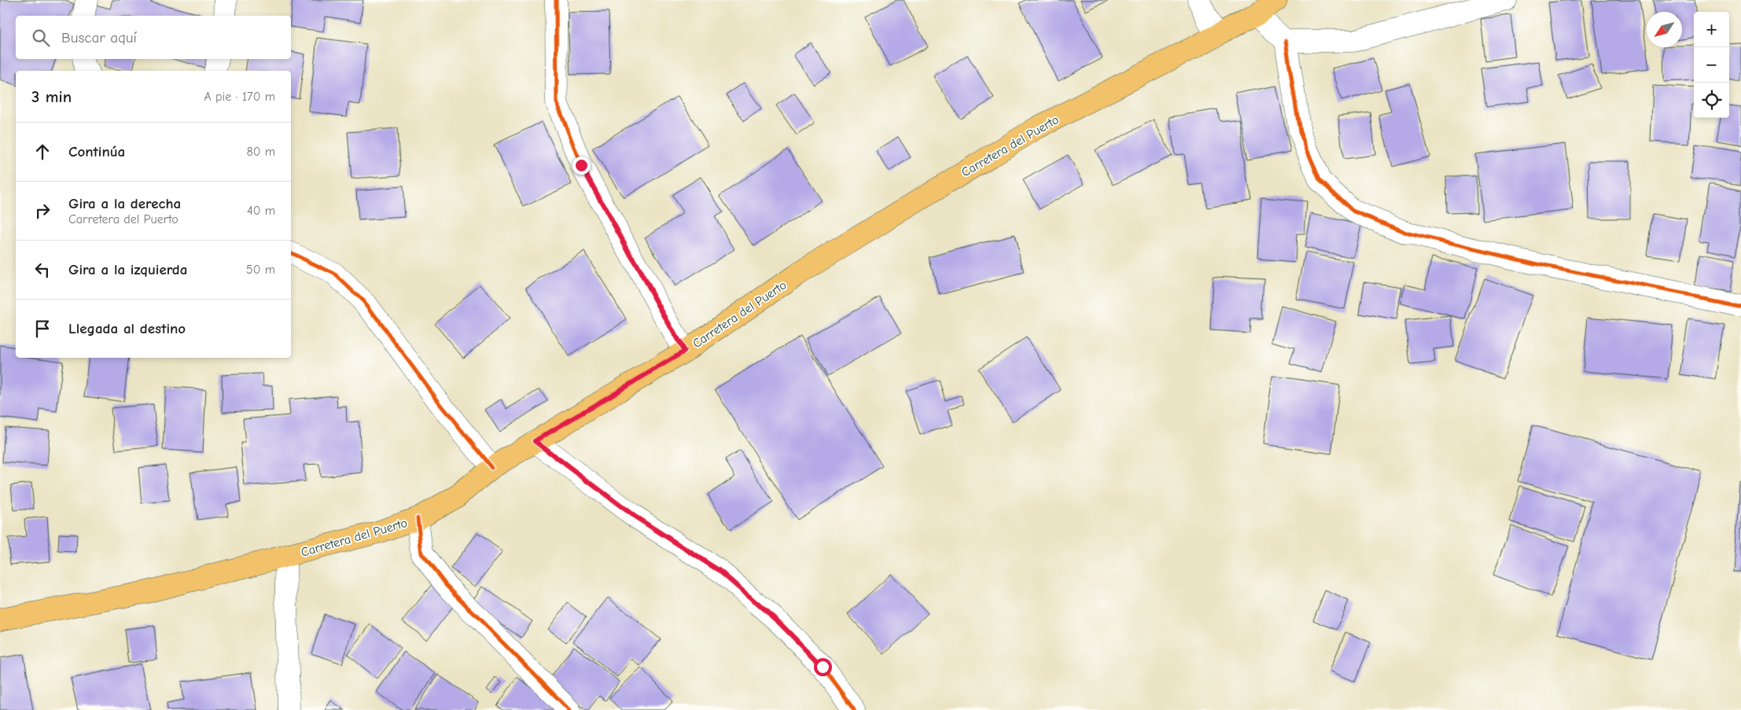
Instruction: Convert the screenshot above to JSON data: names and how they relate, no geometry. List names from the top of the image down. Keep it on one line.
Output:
{"streets":{"main road":["Carretera del Puerto"]},"north":"bottom left","page":{"map_buttons":["+","−"],"search":"Buscar aquí","heading":["3 min","A pie · 170 m"],"list":[["Continúa","80 m"],["Gira a la derecha","Carretera del Puerto","40 m"],["Gira a la izquierda","50 m"],"Llegada al destino"]}}
